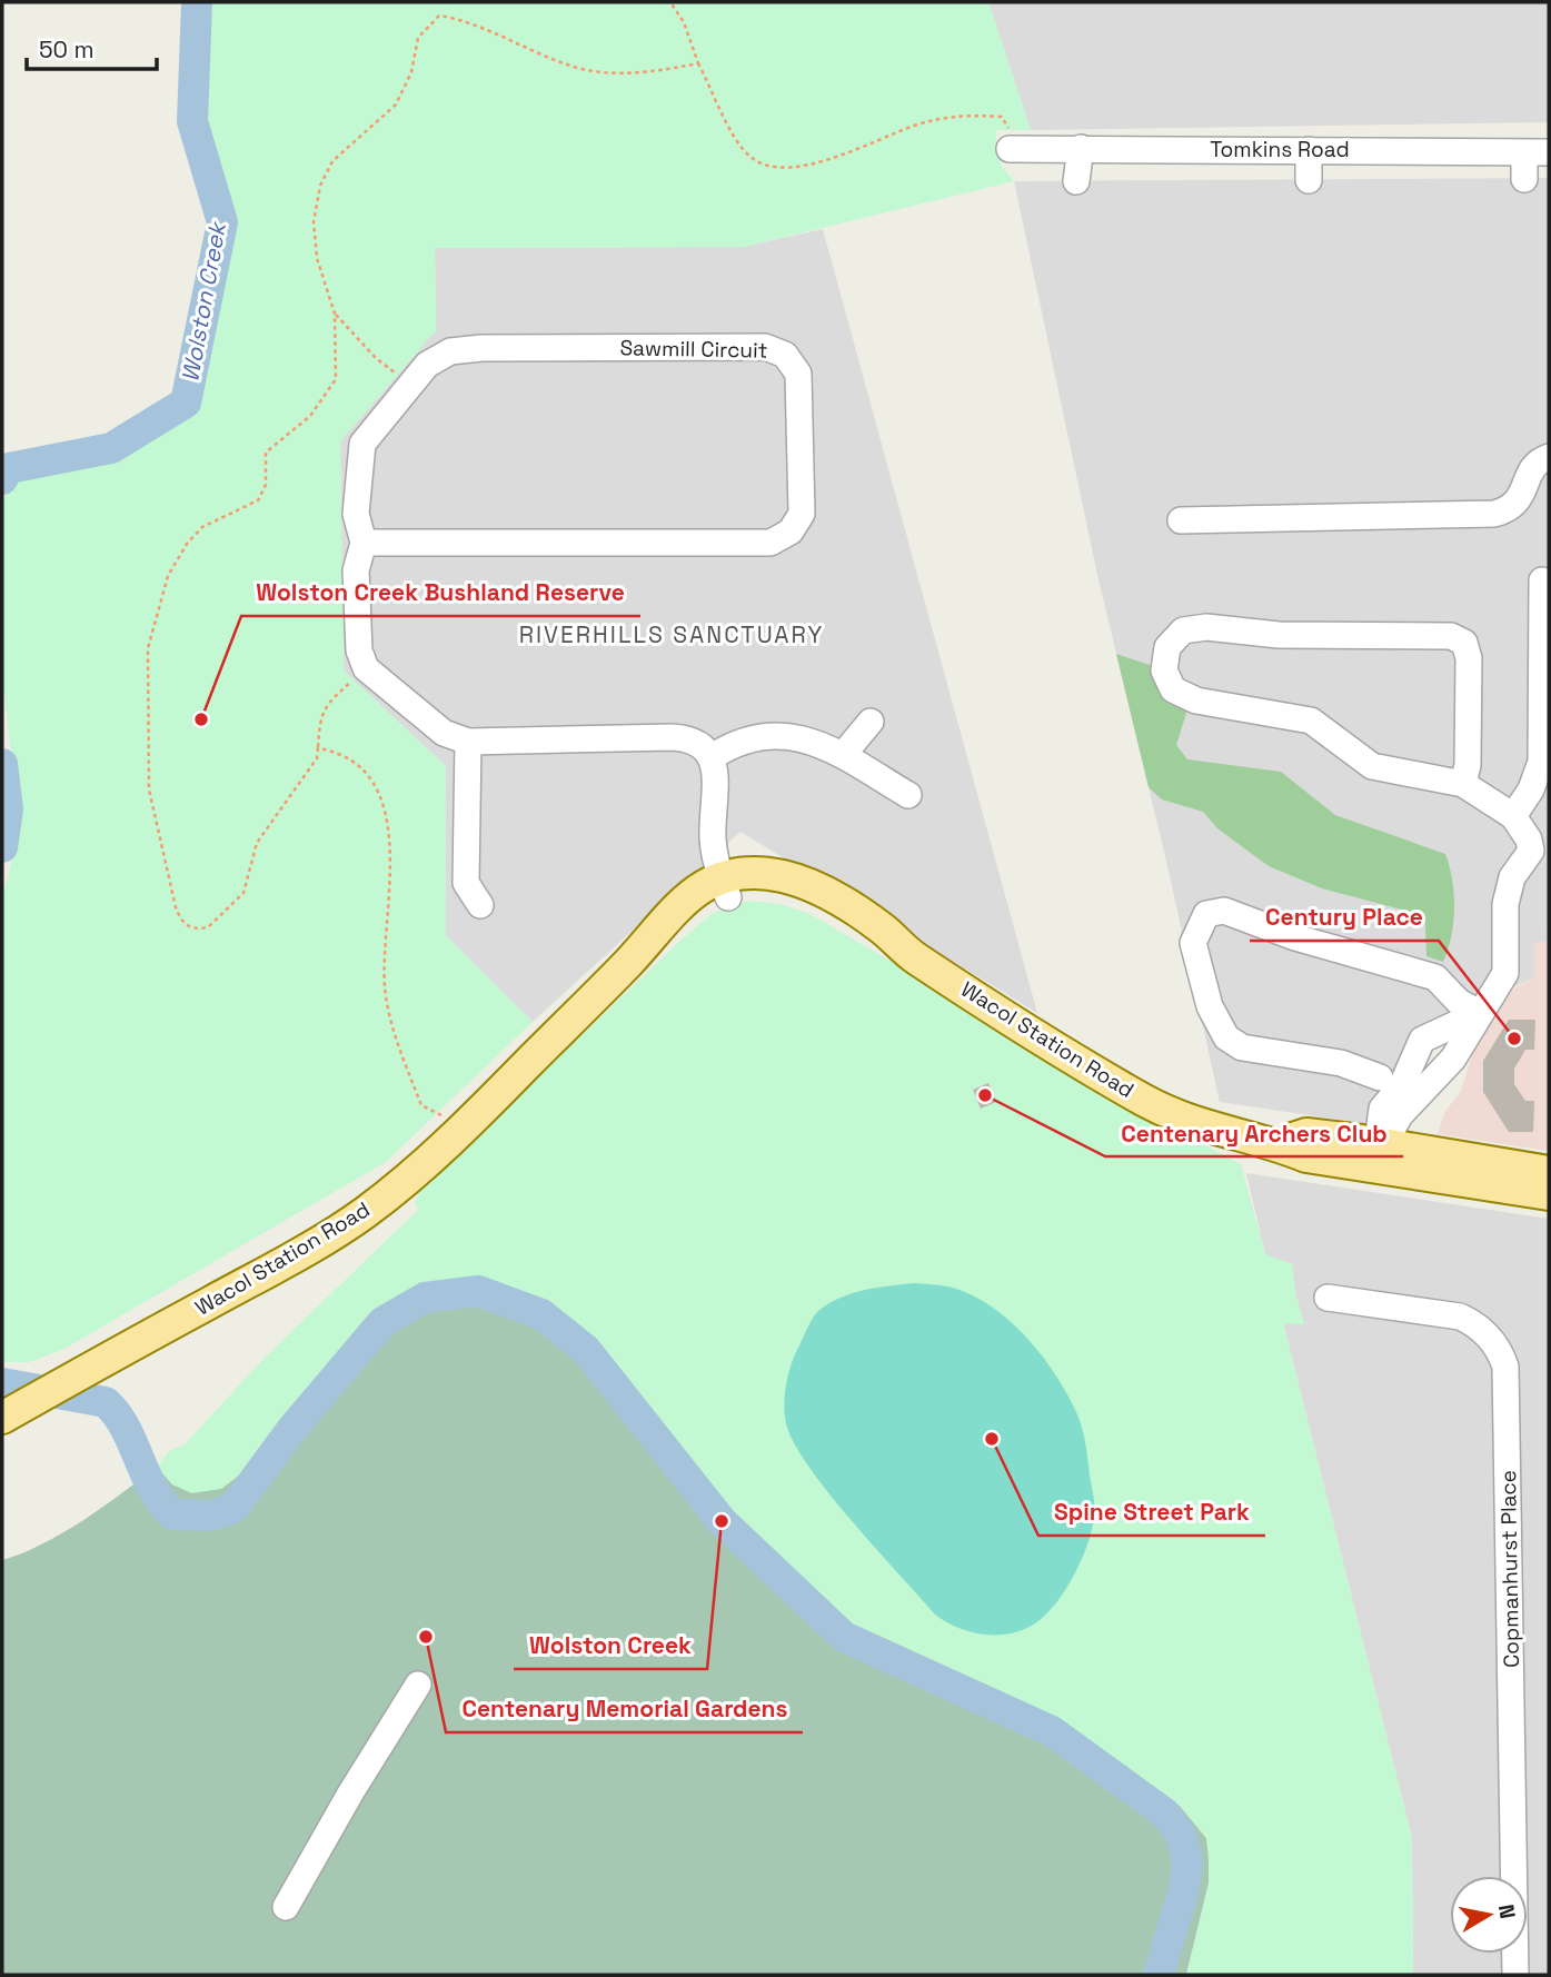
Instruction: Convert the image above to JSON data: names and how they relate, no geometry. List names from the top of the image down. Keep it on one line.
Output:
{"streets":{"main road":["Wacol Station Road"],"street":["Tomkins Road","Sawmill Circuit","Copmanhurst Place"]},"districts":["RIVERHILLS SANCTUARY"],"water":["Wolston Creek"],"places":["Wolston Creek Bushland Reserve","Century Place","Centenary Archers Club","Spine Street Park","Wolston Creek","Centenary Memorial Gardens"],"scale_bar":"50 m","north":"right"}
